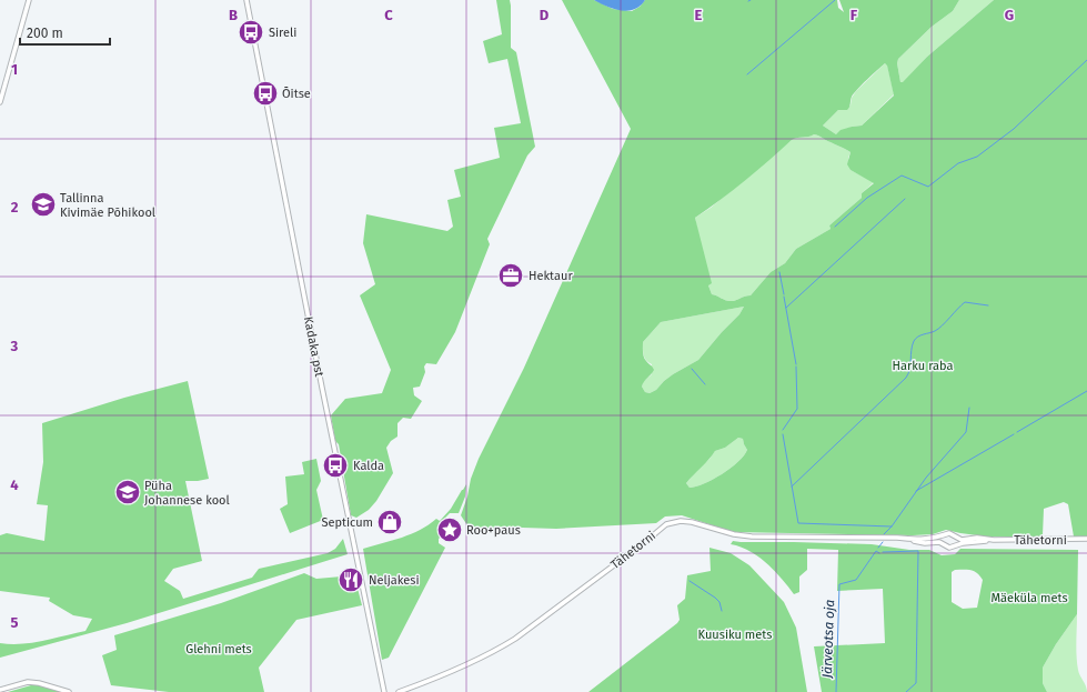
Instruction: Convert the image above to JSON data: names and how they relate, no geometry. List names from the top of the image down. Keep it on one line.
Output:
{"streets":{"street":["Kadaka pst","Tähetorni"]},"water":["Järveotsa oja"],"parks":["Harku raba","Mäeküla mets","Kuusiku mets","Glehni mets"],"places":{"bus stop":["Sireli","Õitse","Kalda"],"school or university":["Tallinna Kivimäe Põhikool","Püha Johannese kool"],"office":["Hektaur"],"shop":["Septicum"],"place":["Roo+paus"],"restaurant":["Neljakesi"]},"scale_bar":"200 m","grid":{"columns":["B","C","D","E","F","G"],"rows":["1","2","3","4","5"]}}
